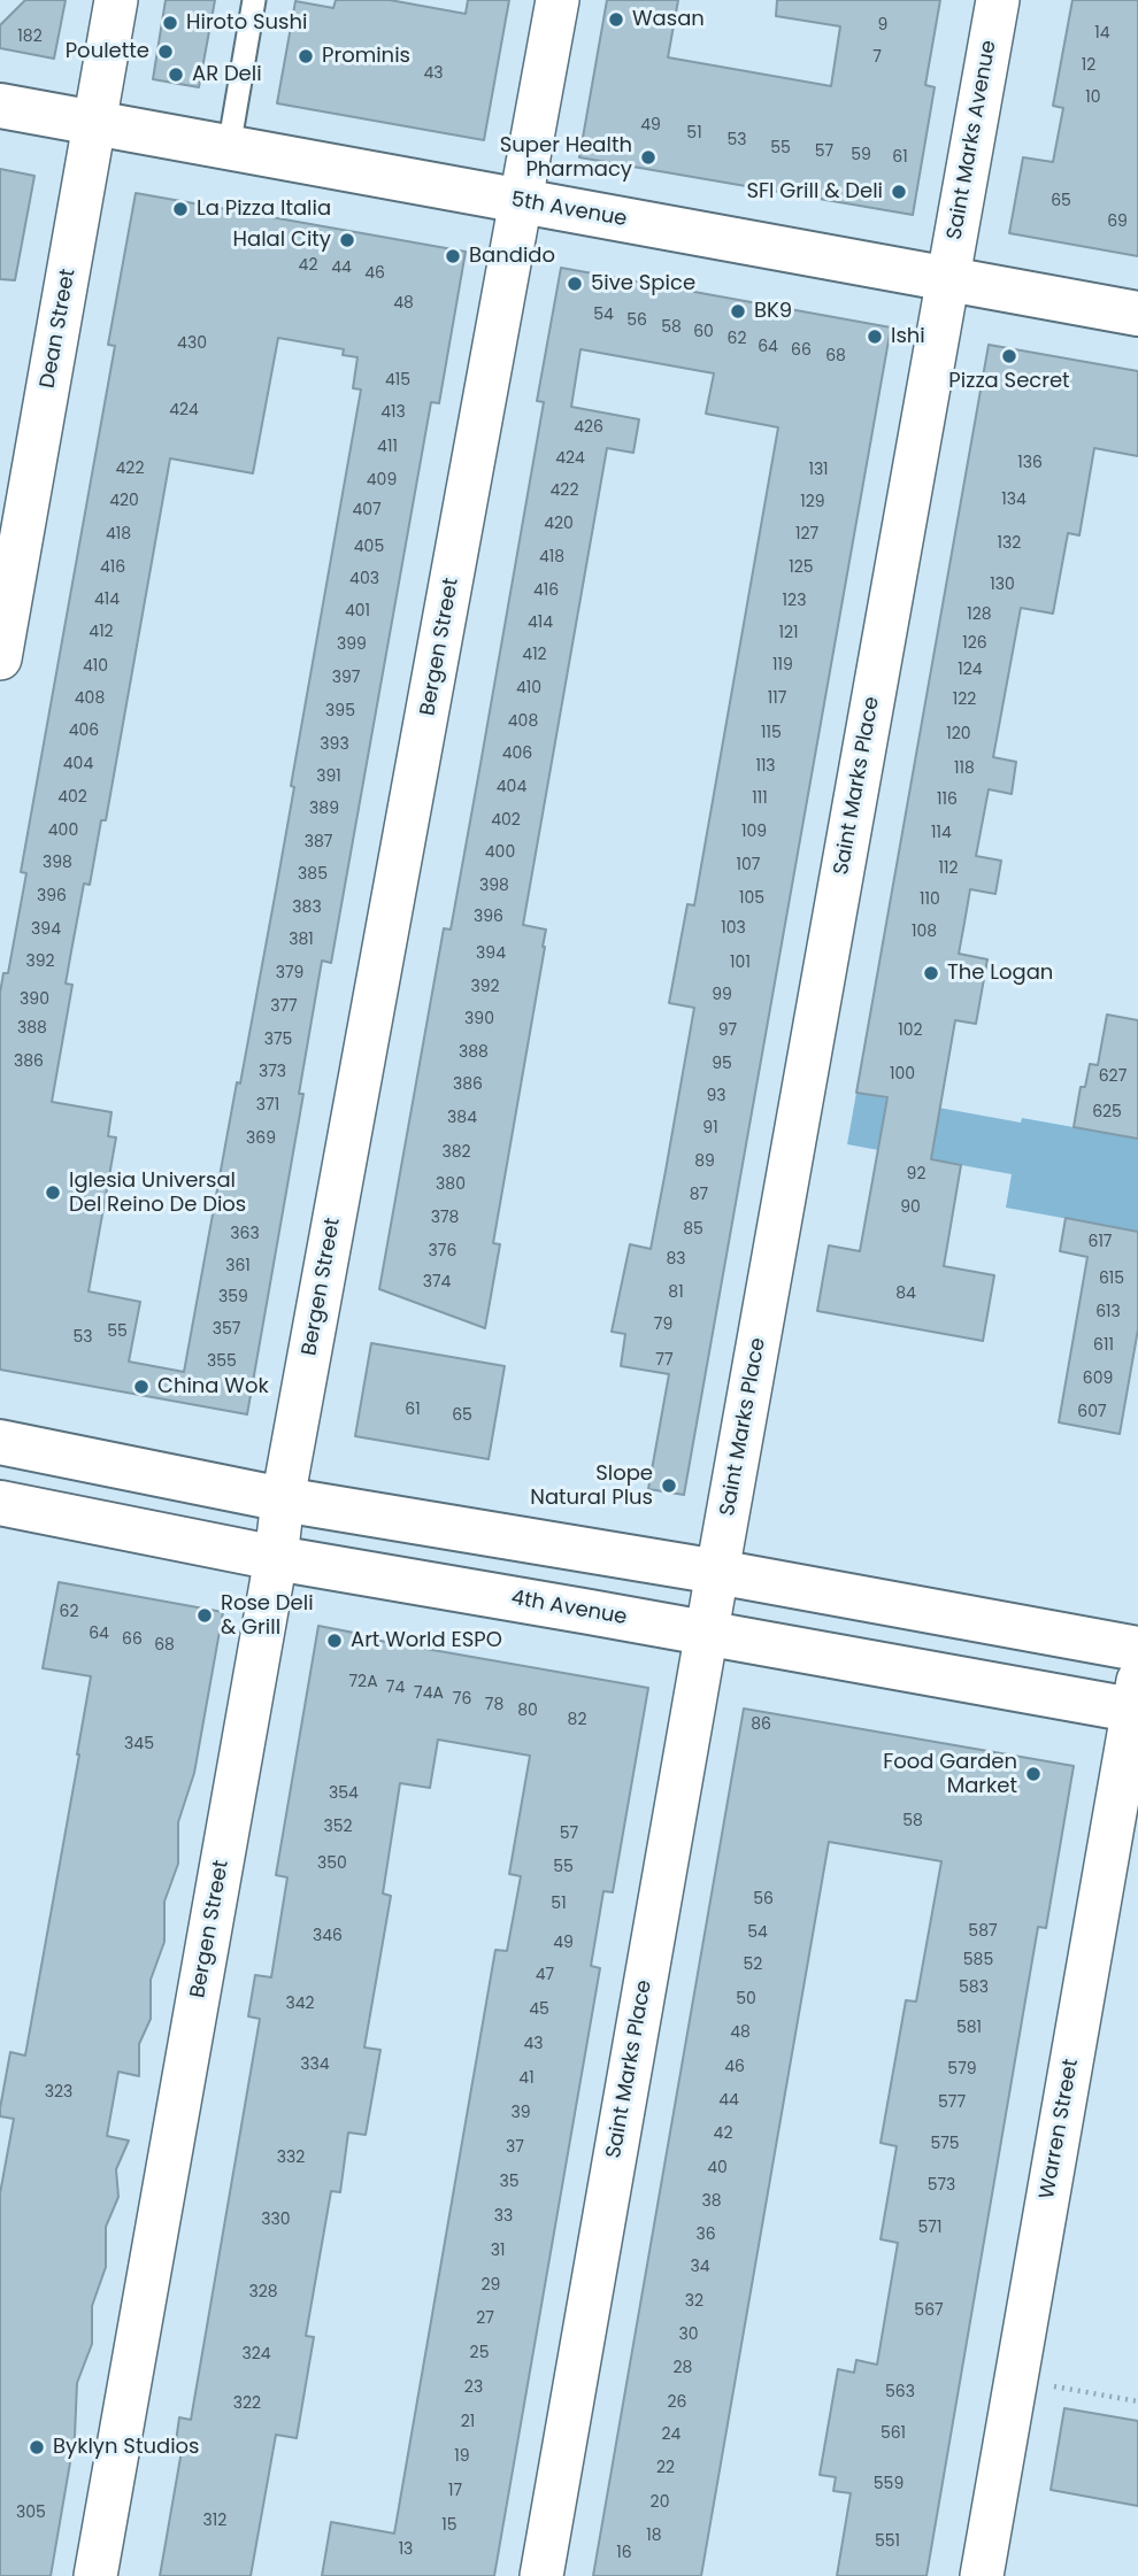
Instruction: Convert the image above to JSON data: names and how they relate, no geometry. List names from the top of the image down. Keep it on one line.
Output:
{"streets":{"main road":["5th Avenue","4th Avenue"],"street":["Saint Marks Avenue","Dean Street","Bergen Street","Saint Marks Place","Warren Street"]},"crossings":[["Saint Marks Avenue","5th Avenue"],["Saint Marks Avenue","Saint Marks Place"],["5th Avenue","Dean Street"],["5th Avenue","Bergen Street"],["5th Avenue","Saint Marks Place"],["Bergen Street","4th Avenue"],["Saint Marks Place","4th Avenue"],["4th Avenue","Warren Street"]],"places":["Wasan","Hiroto Sushi","Poulette","Prominis","AR Deli","Super Health Pharmacy","SFI Grill & Deli","La Pizza Italia","Halal City","Bandido","5ive Spice","BK9","Ishi","Pizza Secret","The Logan","Iglesia Universal Del Reino De Dios","China Wok","Slope Natural Plus","Rose Deli & Grill","Art World ESPO","Food Garden Market","Byklyn Studios"],"house_numbers":["9","14","182","7","12","43","10","49","51","53","55","57","59","61","65","69","42","44","46","48","54","56","58","60","62","430","64","66","68","415","424","413","426","411","424","136","422","131","409","422","134","420","129","407","420","418","127","132","405","418","416","125","403","130","416","414","123","401","128","414","412","121","126","399","412","119","410","124","397","410","408","117","122","395","408","406","115","120","393","406","404","113","118","391","404","402","111","116","389","402","400","109","114","387","400","398","107","112","385","398","396","105","110","383","396","103","394","108","381","394","392","101","379","392","99","390","377","390","388","97","102","375","388","386","95","373","100","627","386","93","371","625","384","91","369","382","89","92","380","87","90","378","85","363","617","376","83","361","615","374","81","84","359","613","79","357","55","53","611","77","355","609","61","607","65","62","64","66","68","72A","74","74A","76","78","80","82","86","345","354","58","352","57","350","55","56","51","587","54","346","49","585","52","47","583","50","342","45","581","48","43","334","46","579","41","323","44","577","39","42","575","37","332","40","35","573","38","33","330","571","36","31","34","29","328","32","567","27","30","25","324","28","23","563","26","322","21","561","24","19","22","559","17","20","305","312","15","18","551","13","16"]}
